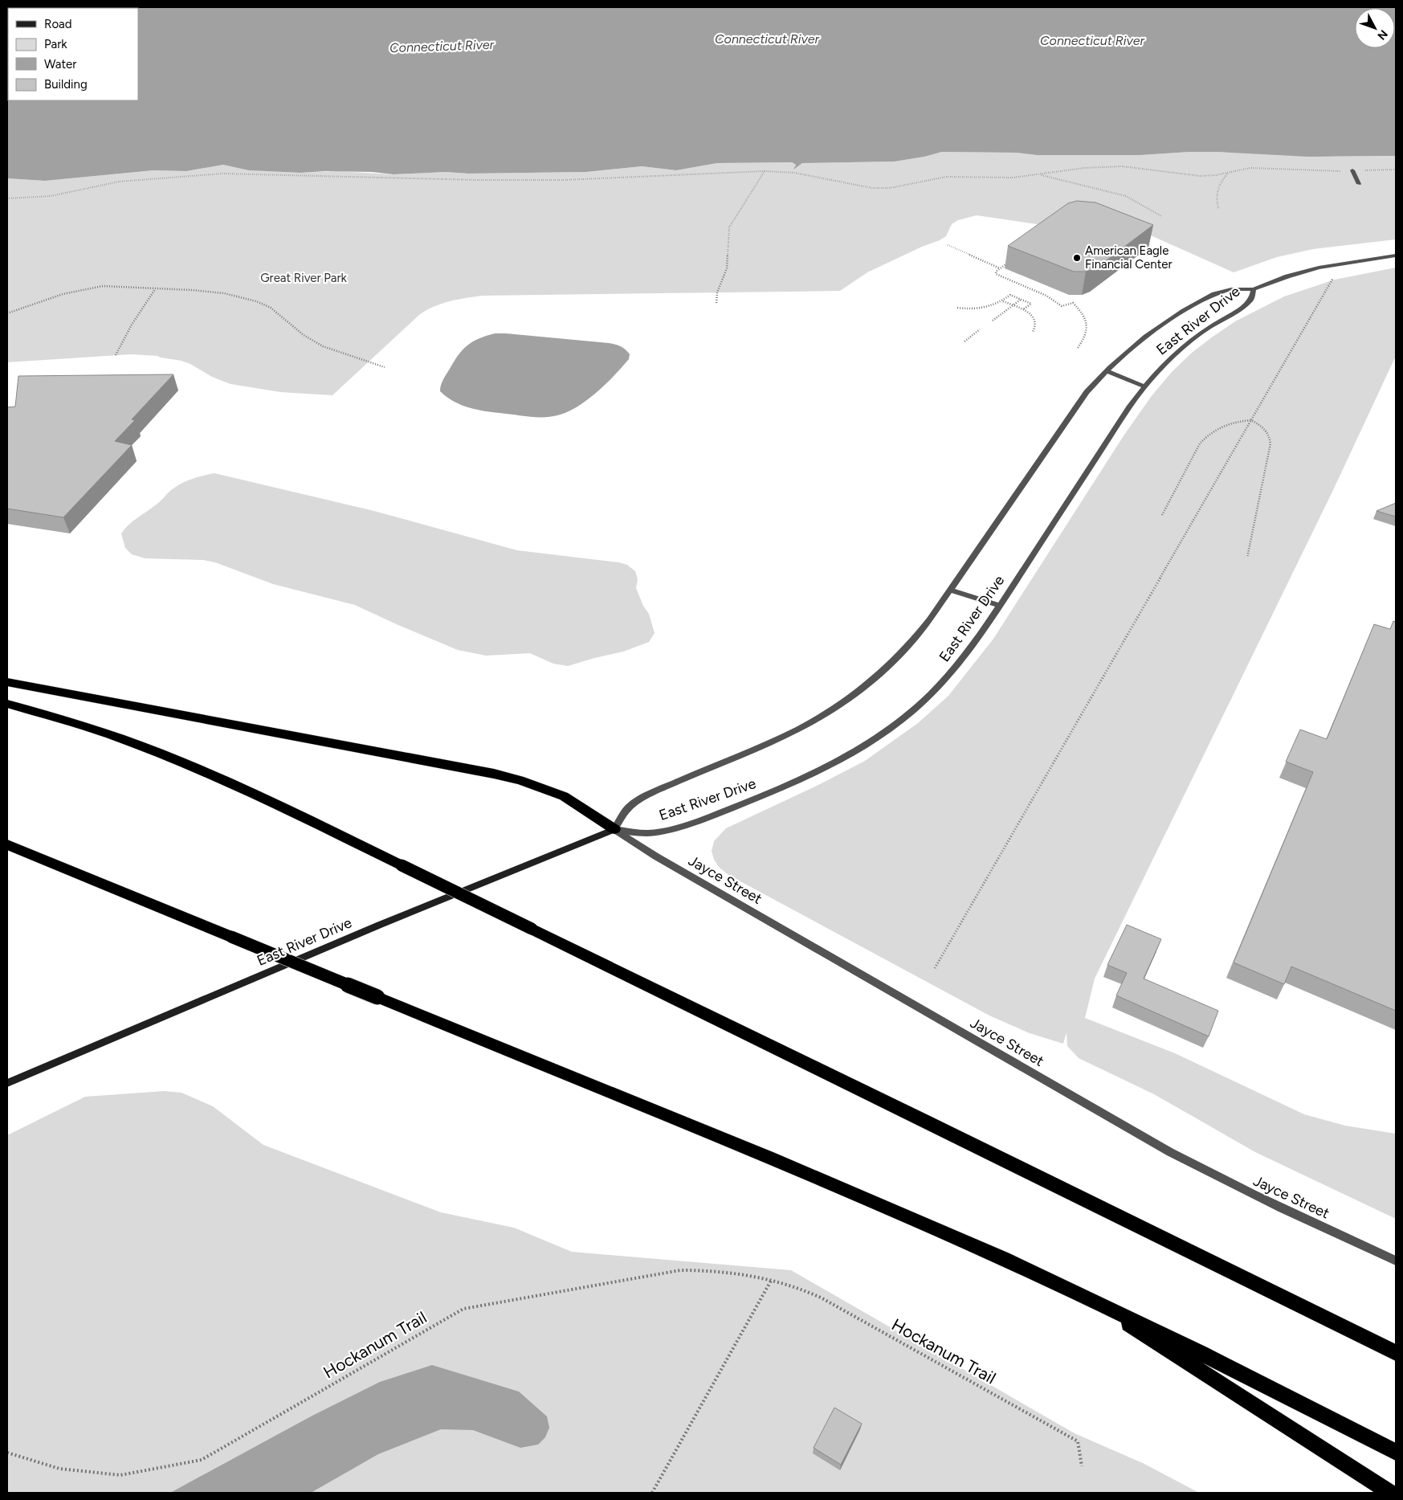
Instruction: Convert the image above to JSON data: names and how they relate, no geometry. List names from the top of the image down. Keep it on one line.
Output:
{"streets":{"main road":["East River Drive"],"street":["Jayce Street"],"path":["Hockanum Trail"]},"crossings":[["East River Drive","Jayce Street"]],"water":["Connecticut River"],"parks":["Great River Park"],"places":["American Eagle Financial Center"],"legend":["Road","Park","Water","Building"],"north":"bottom right"}
